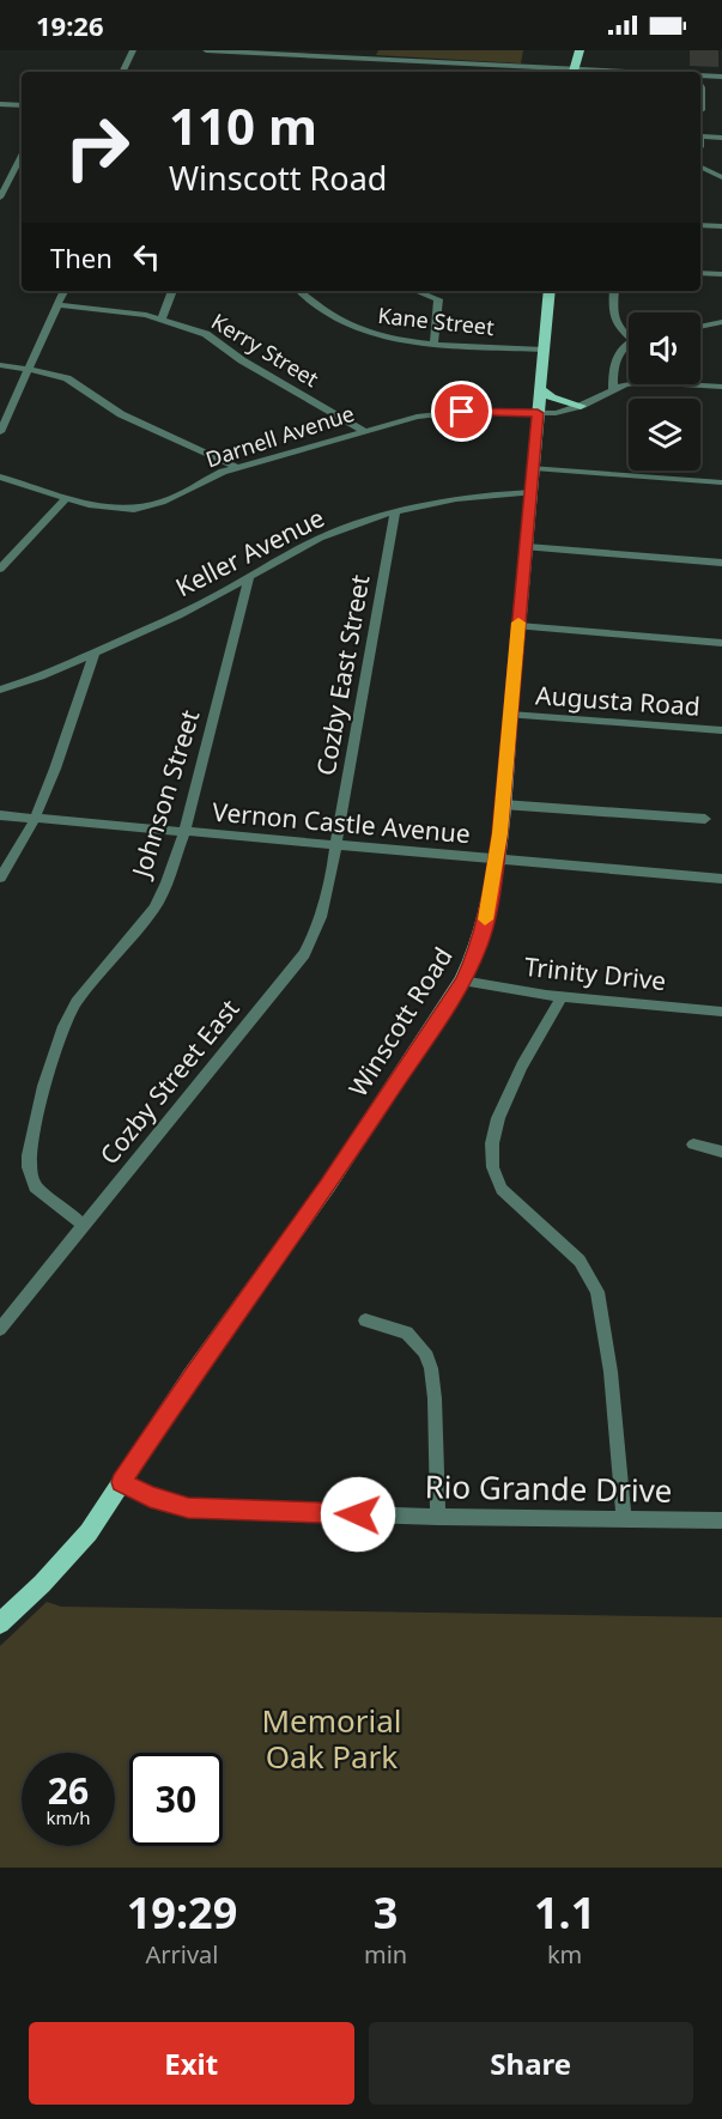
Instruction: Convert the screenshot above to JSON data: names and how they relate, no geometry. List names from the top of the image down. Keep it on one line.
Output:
{"streets":{"main road":["Winscott Road"],"street":["Kane Street","Kerry Street","Darnell Avenue","Keller Avenue","Cozby East Street","Augusta Road","Johnson Street","Vernon Castle Avenue","Trinity Drive","Cozby Street East","Rio Grande Drive"]},"crossings":[["Kane Street","Winscott Road"],["Kerry Street","Darnell Avenue"],["Darnell Avenue","Winscott Road"],["Keller Avenue","Cozby East Street"],["Keller Avenue","Johnson Street"],["Keller Avenue","Winscott Road"],["Cozby East Street","Vernon Castle Avenue"],["Cozby East Street","Cozby Street East"],["Augusta Road","Winscott Road"],["Johnson Street","Vernon Castle Avenue"],["Johnson Street","Cozby Street East"],["Vernon Castle Avenue","Winscott Road"],["Vernon Castle Avenue","Cozby Street East"],["Trinity Drive","Winscott Road"],["Winscott Road","Rio Grande Drive"]],"parks":["Memorial Oak Park"],"page":{"status":"19:26","turn":["110 m","Winscott Road"],"then":"Then","speed":"26 km/h","limit":"30","eta":["19:29","Arrival","3","min","1.1","km"],"buttons":["Exit","Share"]}}
